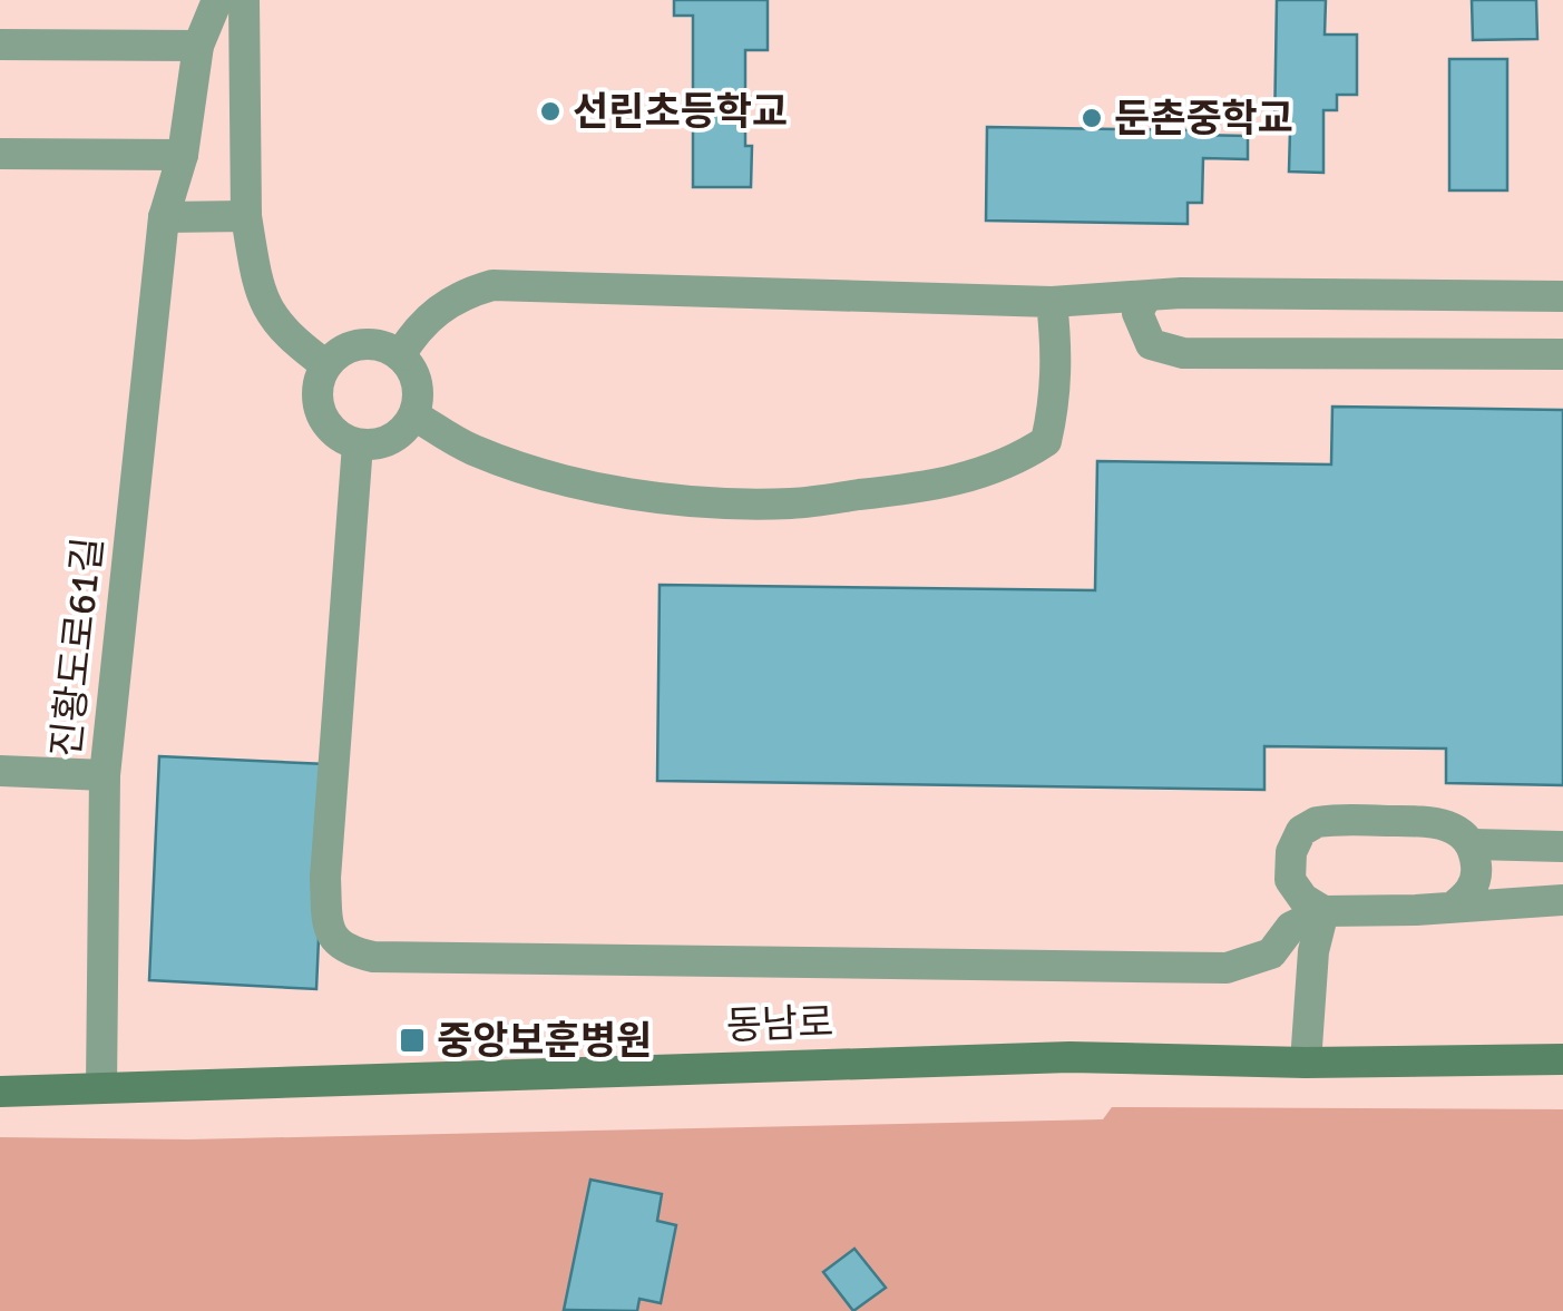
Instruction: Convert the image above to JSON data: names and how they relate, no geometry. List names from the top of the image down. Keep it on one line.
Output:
{"streets":{"main road":["동남로"],"street":["진황도로61길"]},"crossings":[["진황도로61길","동남로"]],"places":{"other":["선린초등학교","둔촌중학교"],"transit":["중앙보훈병원"]}}
